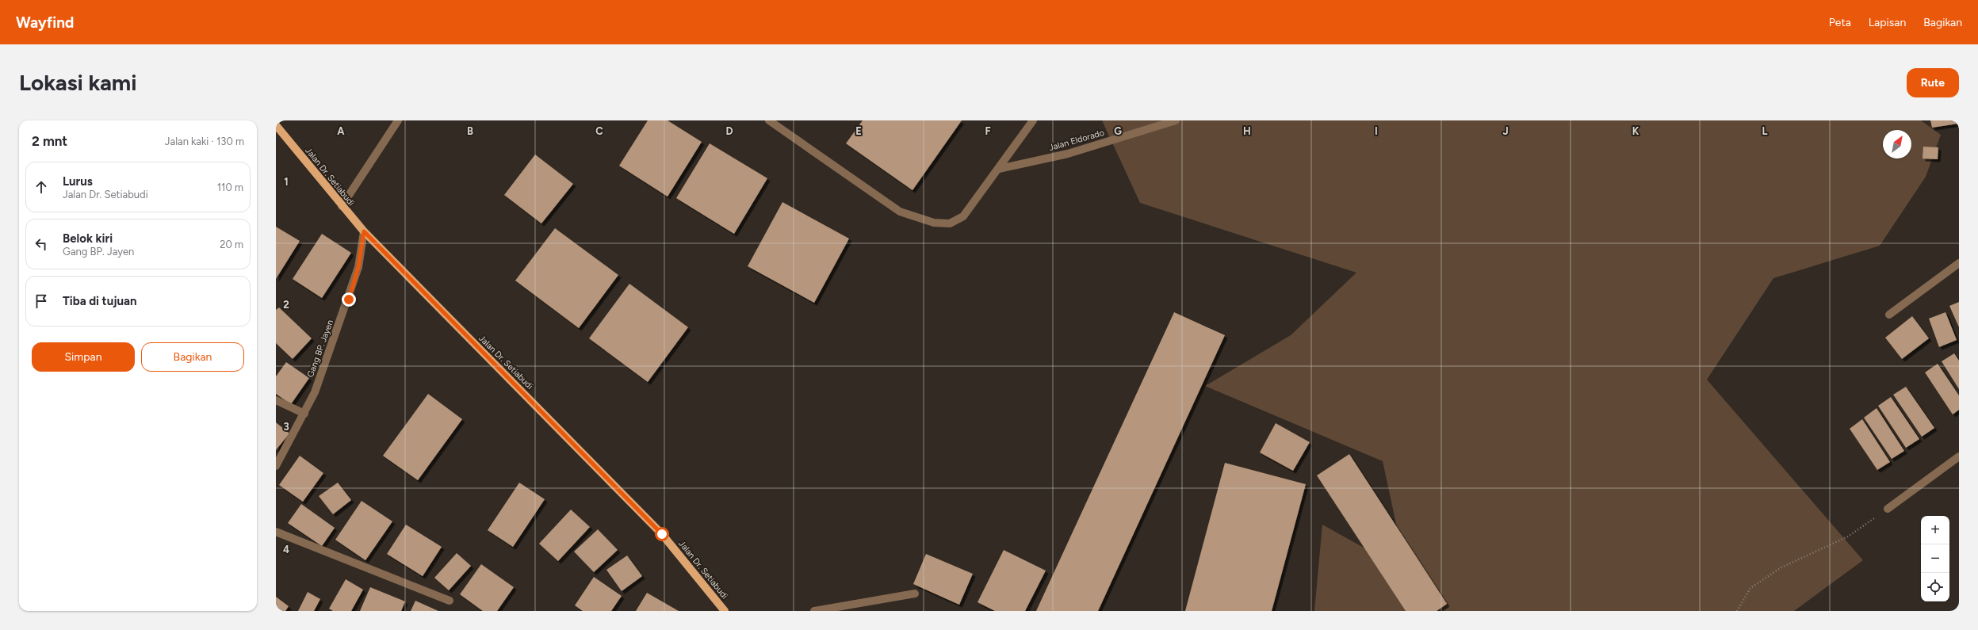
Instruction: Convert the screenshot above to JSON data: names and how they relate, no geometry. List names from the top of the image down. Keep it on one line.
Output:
{"streets":{"main road":["Jalan Dr. Setiabudi"],"street":["Jalan Eldorado","Gang BP. Jayen"]},"crossings":[["Jalan Dr. Setiabudi","Gang BP. Jayen"]],"north":"top right","page":{"header":"Wayfind","nav":["Peta","Lapisan","Bagikan"],"buttons":["Rute",["Simpan","Bagikan"]],"title":"Lokasi kami","heading":["2 mnt","Jalan kaki · 130 m"],"list":[["Lurus","Jalan Dr. Setiabudi","110 m"],["Belok kiri","Gang BP. Jayen","20 m"],"Tiba di tujuan"],"map_buttons":["+","−"]},"grid":{"columns":["A","B","C","D","E","F","G","H","I","J","K","L"],"rows":["1","2","3","4"]}}
